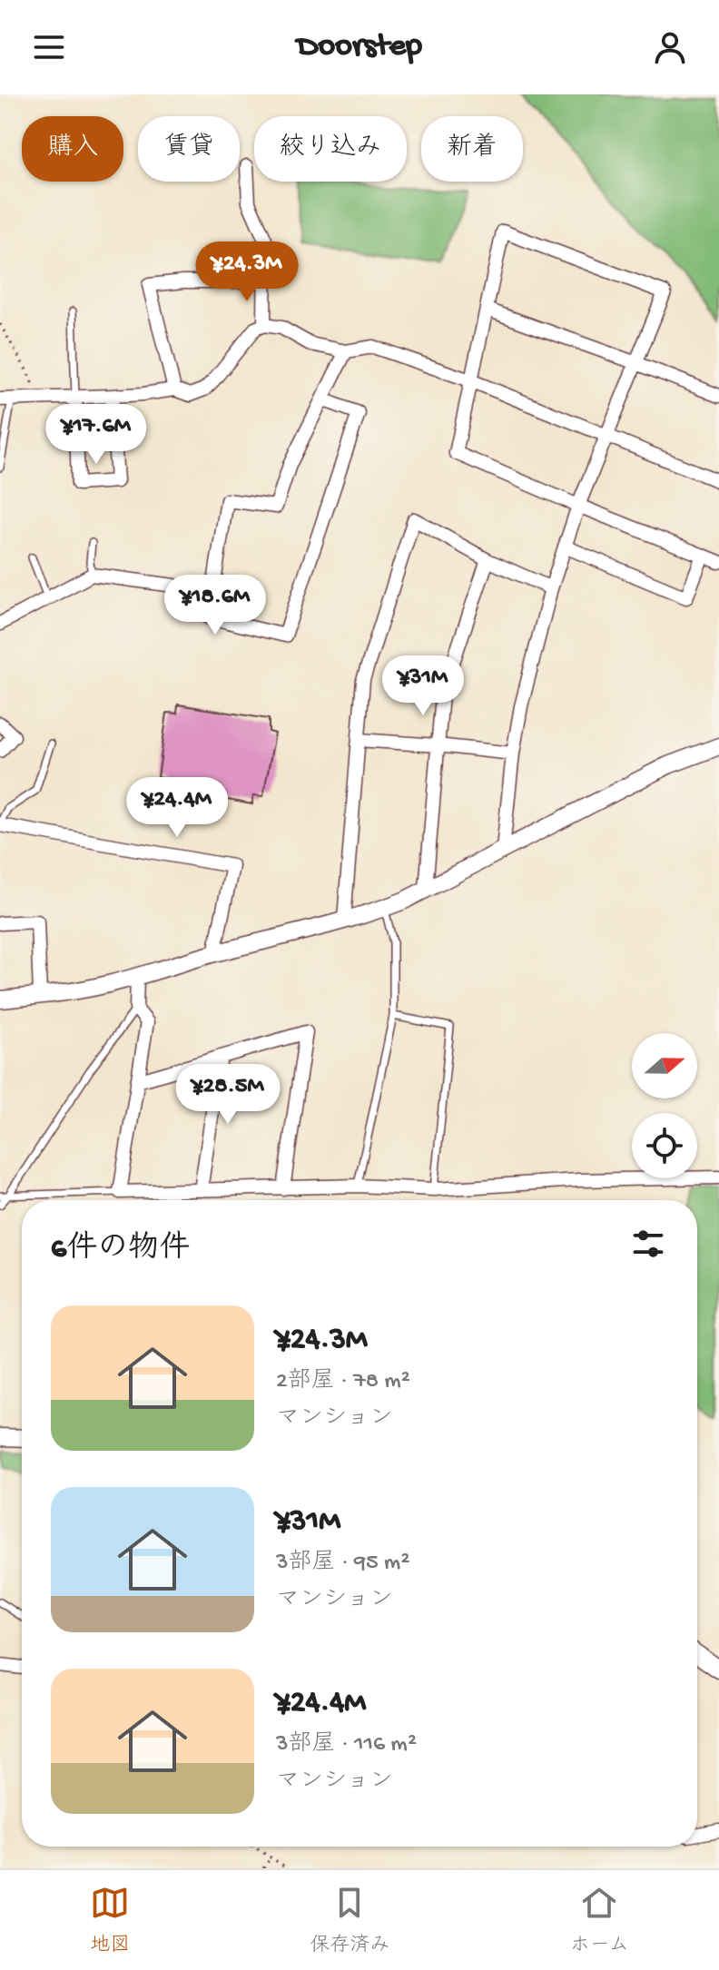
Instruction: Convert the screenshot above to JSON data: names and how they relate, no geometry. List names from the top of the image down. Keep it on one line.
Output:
{"north":"right","page":{"header":"Doorstep","chip":["購入","賃貸","絞り込み","新着"],"price":["¥24.3M","¥17.6M","¥18.6M","¥31M","¥24.4M","¥28.5M"],"heading":"6件の物件","list":[{"name":"¥24.3M","note":"2部屋 · 78 m² · マンション"},{"name":"¥31M","note":"3部屋 · 95 m² · マンション"},{"name":"¥24.4M","note":"3部屋 · 116 m² · マンション"}],"tabs":["地図","保存済み","ホーム"]}}
